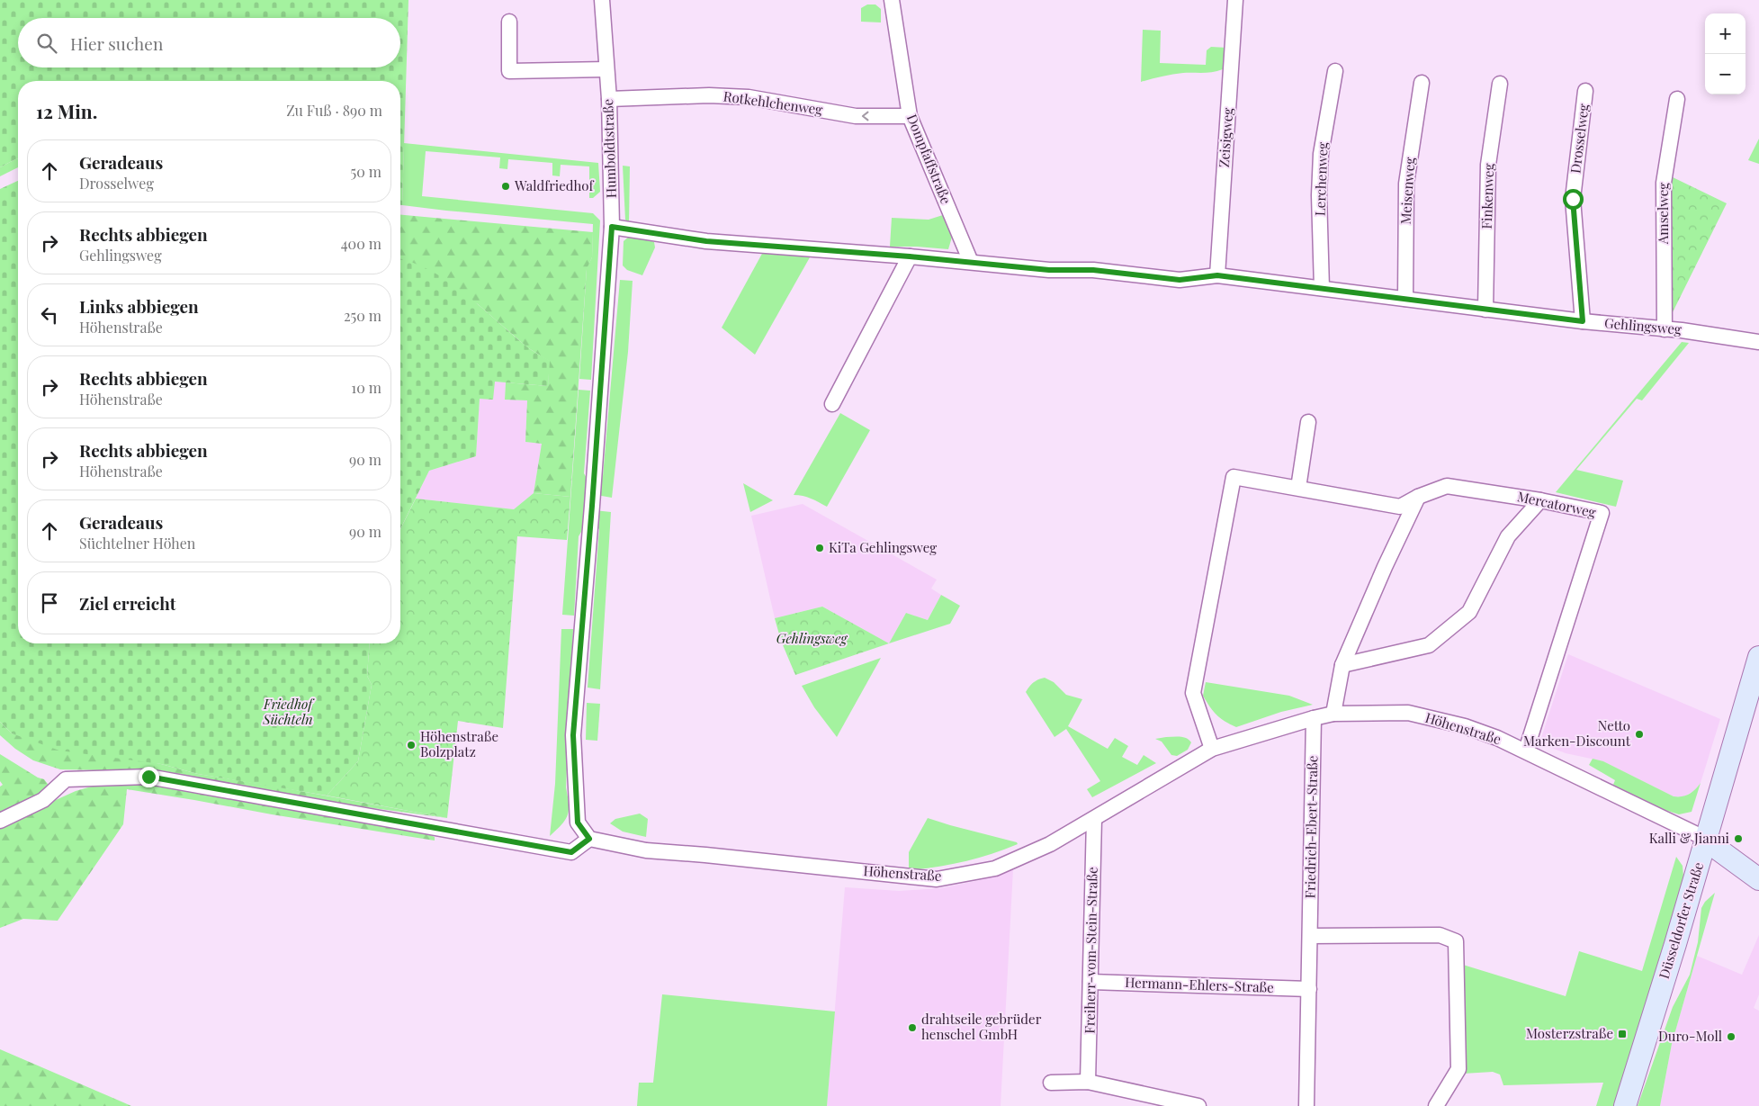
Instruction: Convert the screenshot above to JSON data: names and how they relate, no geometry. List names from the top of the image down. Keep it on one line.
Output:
{"streets":{"main road":["Düsseldorfer Straße"],"street":["Rotkehlchenweg","Zeisigweg","Drosselweg","Humboldtstraße","Dompfaffstraße","Lerchenweg","Meisenweg","Finkenweg","Amselweg","Gehlingsweg","Mercatorweg","Höhenstraße","Friedrich-Ebert-Straße","Freiherr-vom-Stein-Straße","Hermann-Ehlers-Straße"]},"crossings":[["Rotkehlchenweg","Humboldtstraße"],["Rotkehlchenweg","Dompfaffstraße"],["Zeisigweg","Gehlingsweg"],["Drosselweg","Gehlingsweg"],["Humboldtstraße","Gehlingsweg"],["Dompfaffstraße","Gehlingsweg"],["Lerchenweg","Gehlingsweg"],["Meisenweg","Gehlingsweg"],["Finkenweg","Gehlingsweg"],["Amselweg","Gehlingsweg"],["Mercatorweg","Höhenstraße"],["Höhenstraße","Friedrich-Ebert-Straße"],["Höhenstraße","Düsseldorfer Straße"],["Höhenstraße","Freiherr-vom-Stein-Straße"],["Friedrich-Ebert-Straße","Hermann-Ehlers-Straße"],["Freiherr-vom-Stein-Straße","Hermann-Ehlers-Straße"]],"one_way":["Rotkehlchenweg"],"parks":["Gehlingsweg","Friedhof Süchteln"],"places":{"other":["Waldfriedhof","KiTa Gehlingsweg","Netto Marken-Discount","Höhenstraße Bolzplatz","Kalli & Jianni","drahtseile gebrüder henschel GmbH","Duro-Moll"],"transit":["Mosterzstraße"]},"page":{"map_buttons":["+","−"],"search":"Hier suchen","heading":["12 Min.","Zu Fuß · 890 m"],"list":[["Geradeaus","Drosselweg","50 m"],["Rechts abbiegen","Gehlingsweg","400 m"],["Links abbiegen","Höhenstraße","250 m"],["Rechts abbiegen","Höhenstraße","10 m"],["Rechts abbiegen","Höhenstraße","90 m"],["Geradeaus","Süchtelner Höhen","90 m"],"Ziel erreicht"]}}
